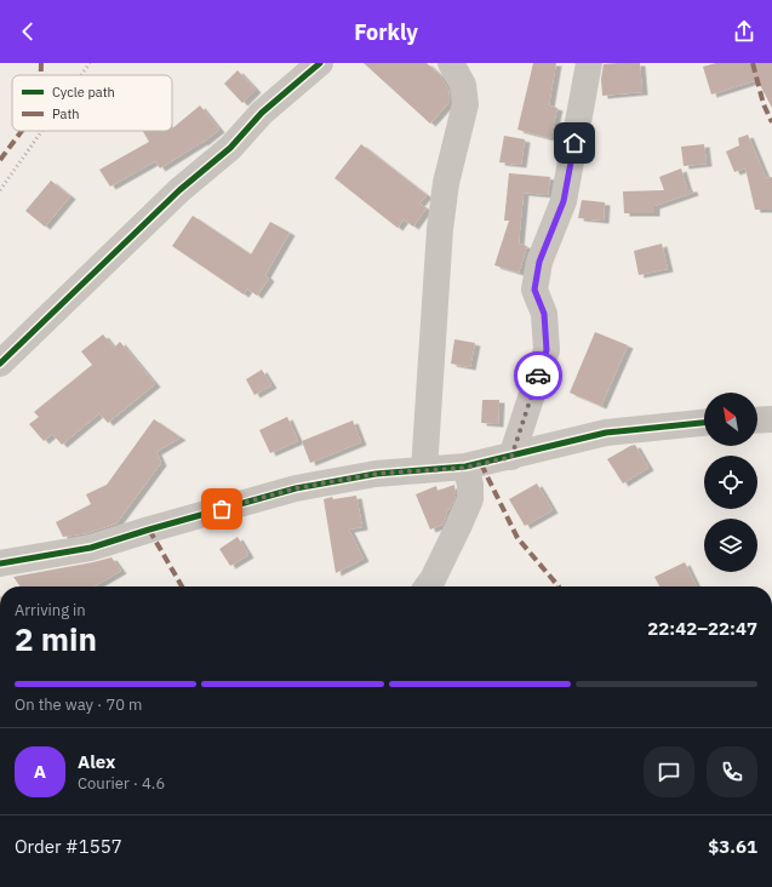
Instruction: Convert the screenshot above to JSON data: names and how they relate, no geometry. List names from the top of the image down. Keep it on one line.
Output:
{"legend":["Cycle path","Path"],"north":"top left","page":{"header":"Forkly","heading":["2 min","Arriving in","22:42–22:47"],"panel":["Alex","Courier · 4.6","Order #1557","$3.61"],"bar":"On the way · 70 m","round":"A"}}
